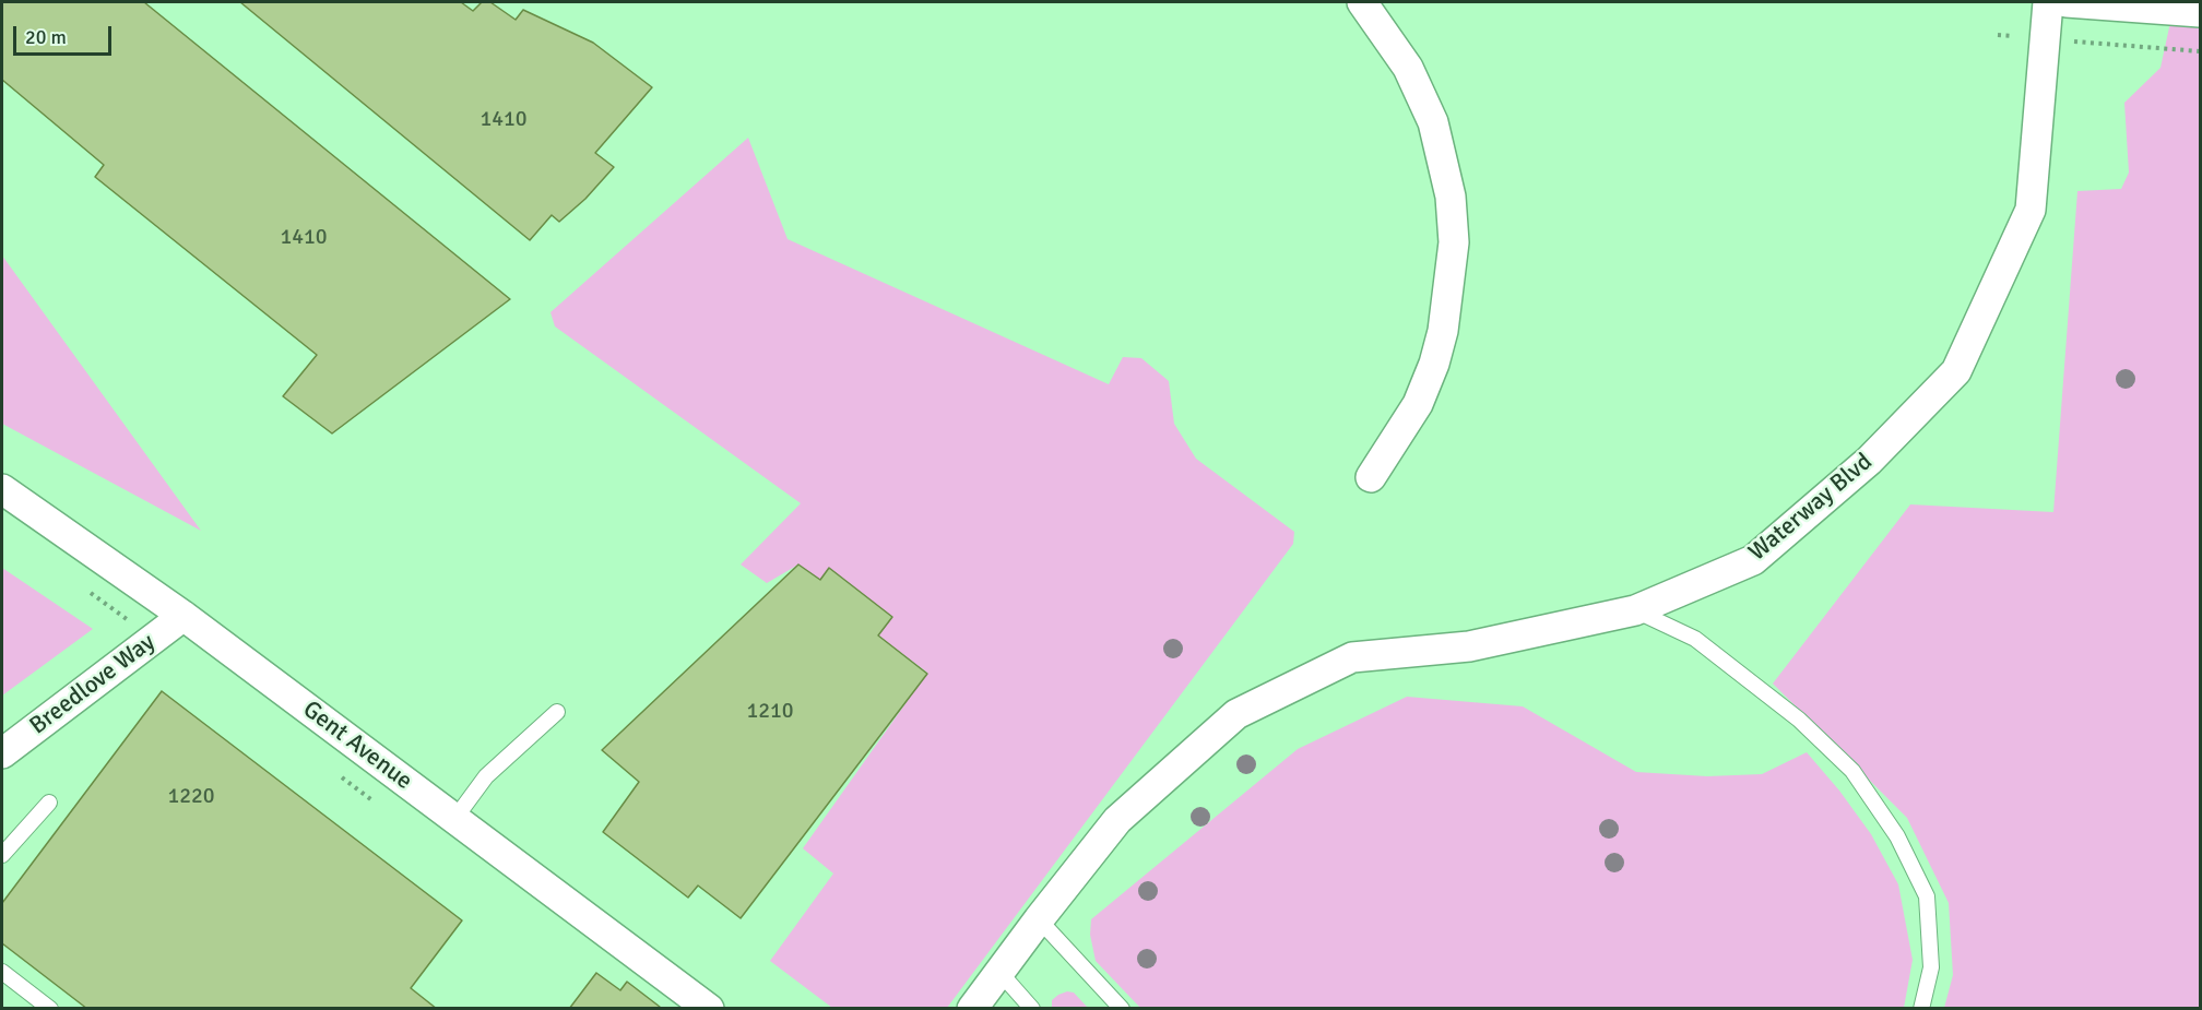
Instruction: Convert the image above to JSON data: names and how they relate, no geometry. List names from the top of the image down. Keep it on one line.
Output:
{"streets":{"street":["Waterway Blvd","Breedlove Way","Gent Avenue"]},"crossings":[["Breedlove Way","Gent Avenue"]],"house_numbers":["1410","1410","1210","1220"],"scale_bar":"20 m"}
